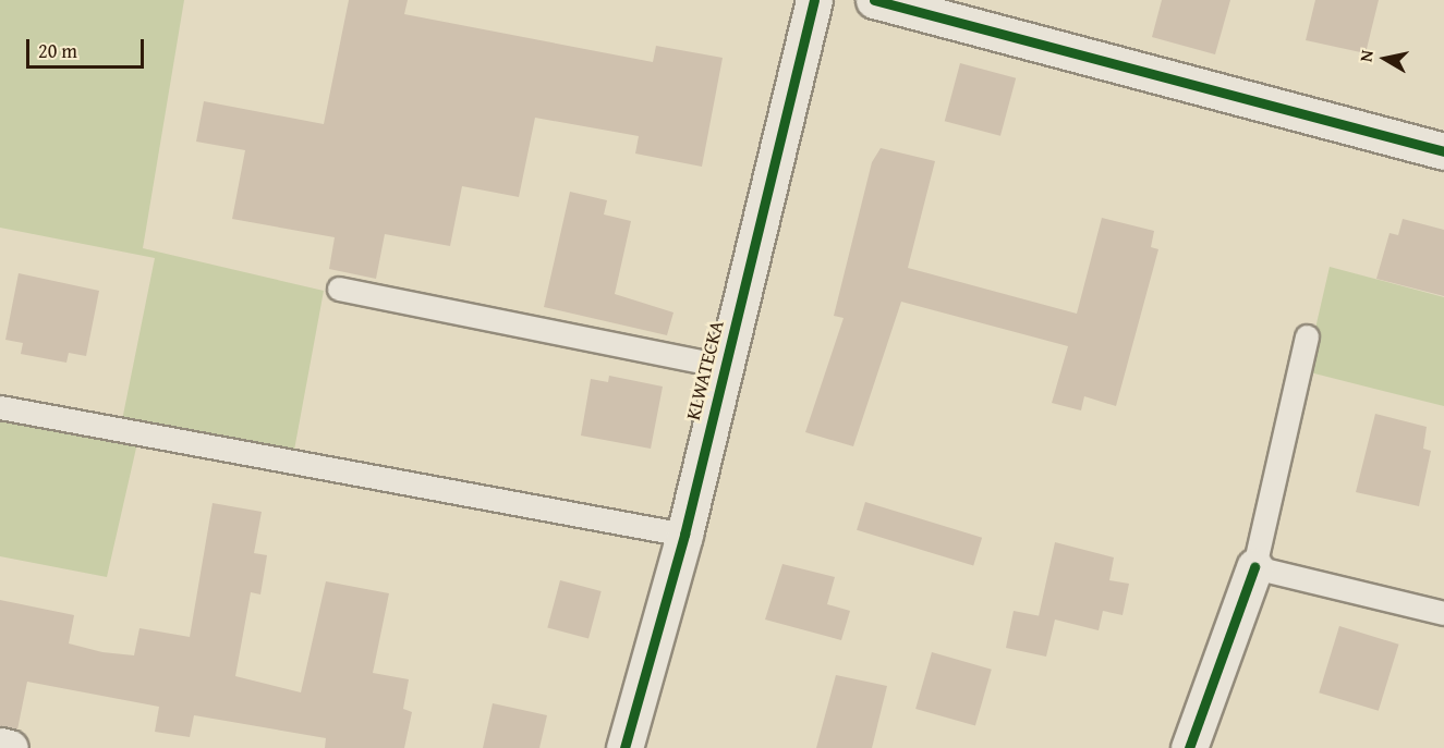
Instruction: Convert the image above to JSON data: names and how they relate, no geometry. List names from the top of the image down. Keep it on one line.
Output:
{"streets":{"street":["KLWATECKA"]},"scale_bar":"20 m","north":"left"}
